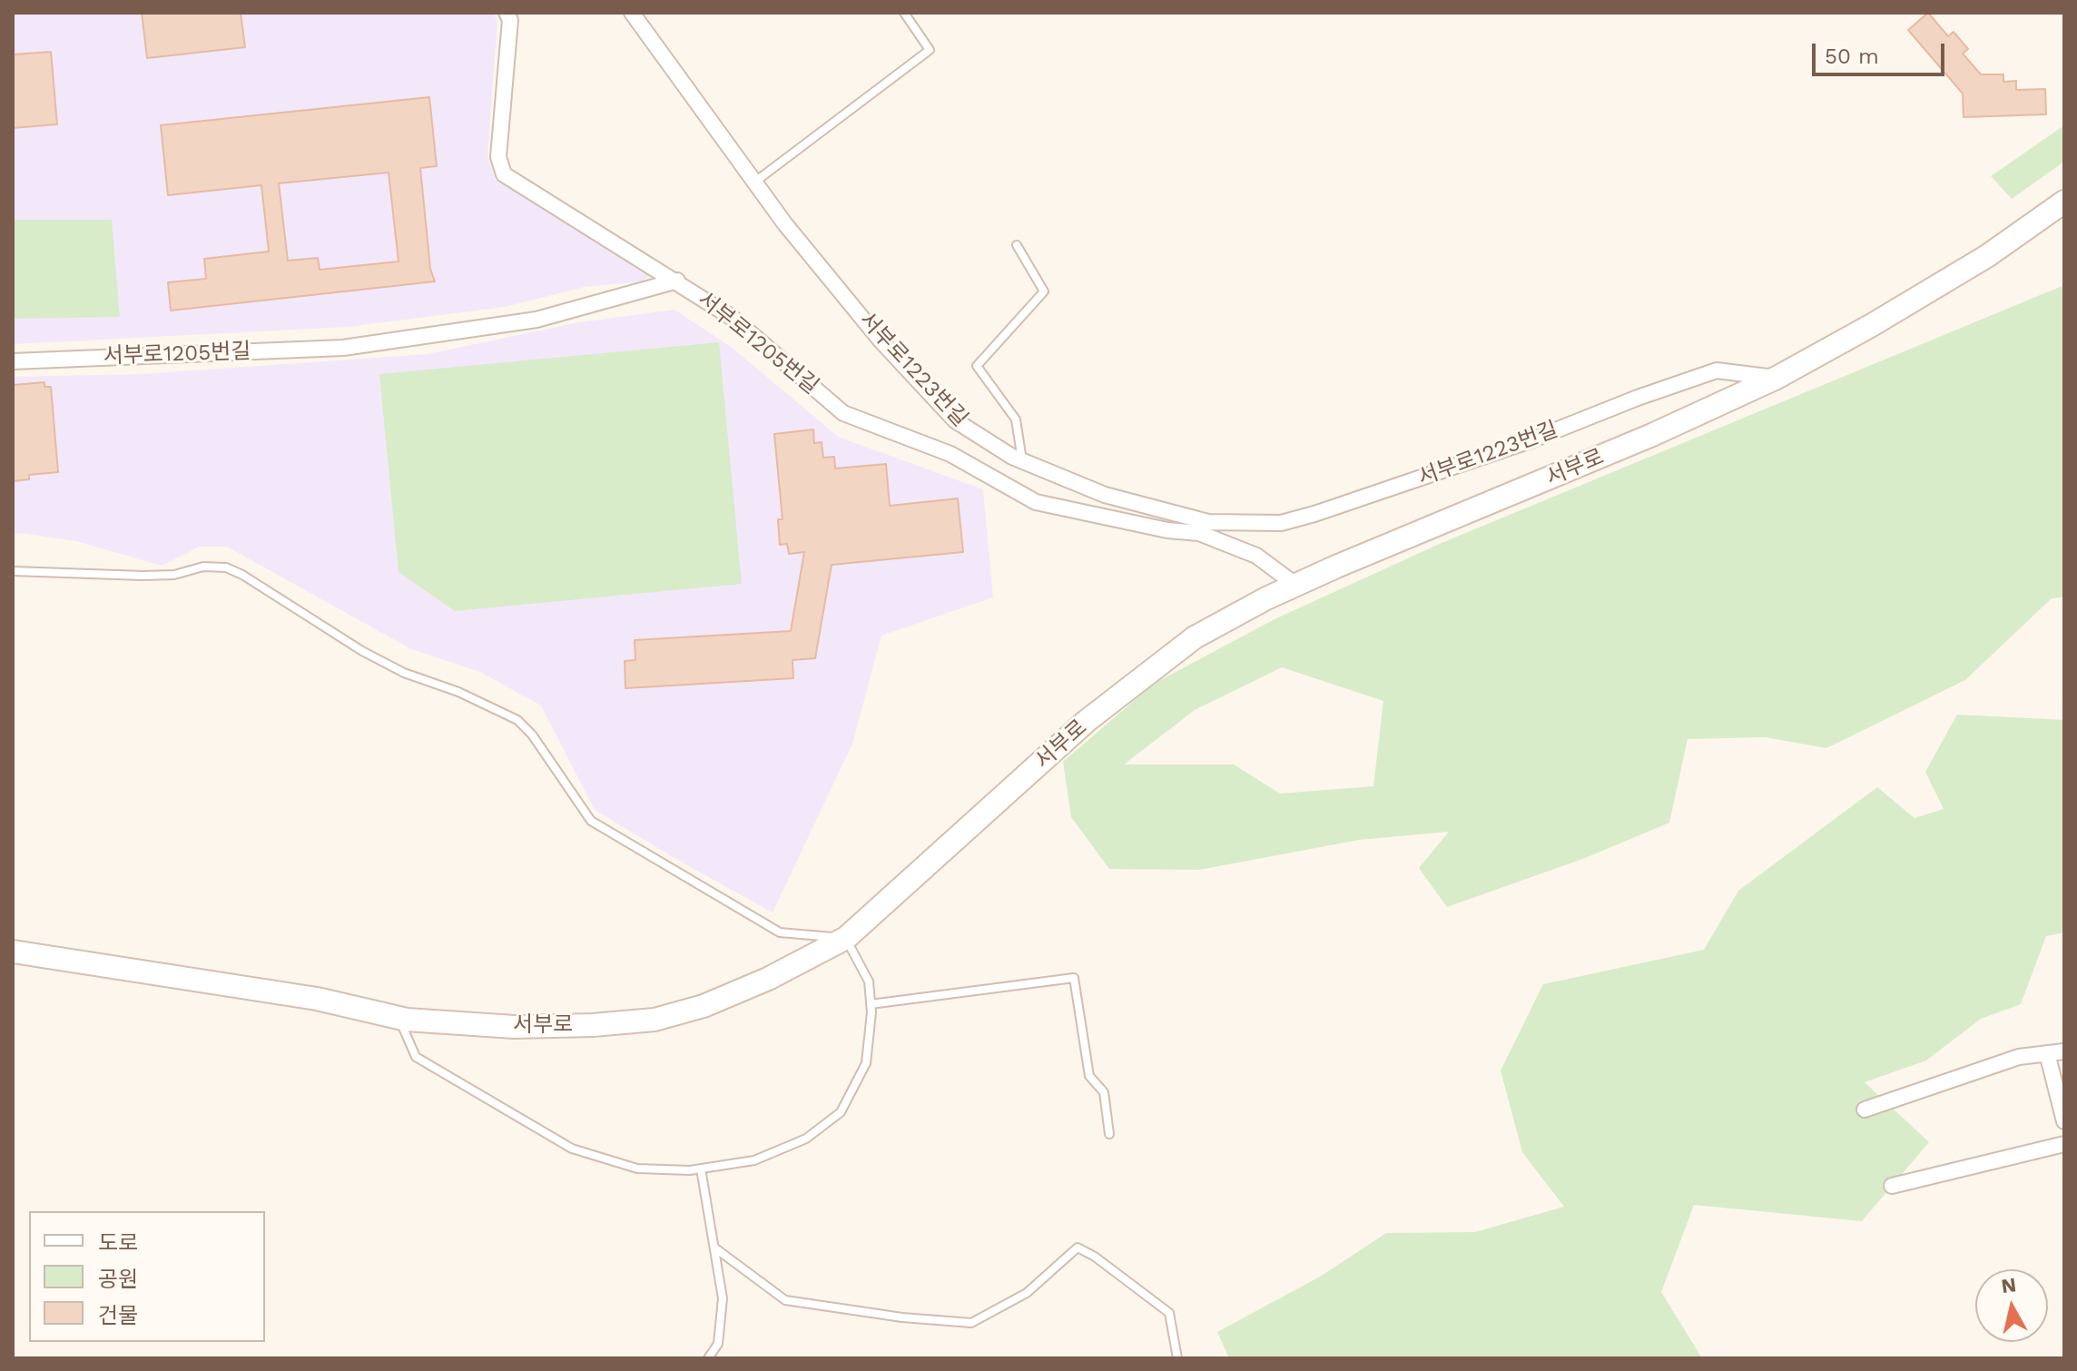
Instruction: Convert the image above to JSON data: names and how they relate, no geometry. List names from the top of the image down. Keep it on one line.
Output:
{"streets":{"main road":["서부로"],"street":["서부로1205번길","서부로1223번길"]},"crossings":[["서부로1205번길","서부로"],["서부로1223번길","서부로"]],"legend":["도로","공원","건물"],"scale_bar":"50 m","north":"top"}
